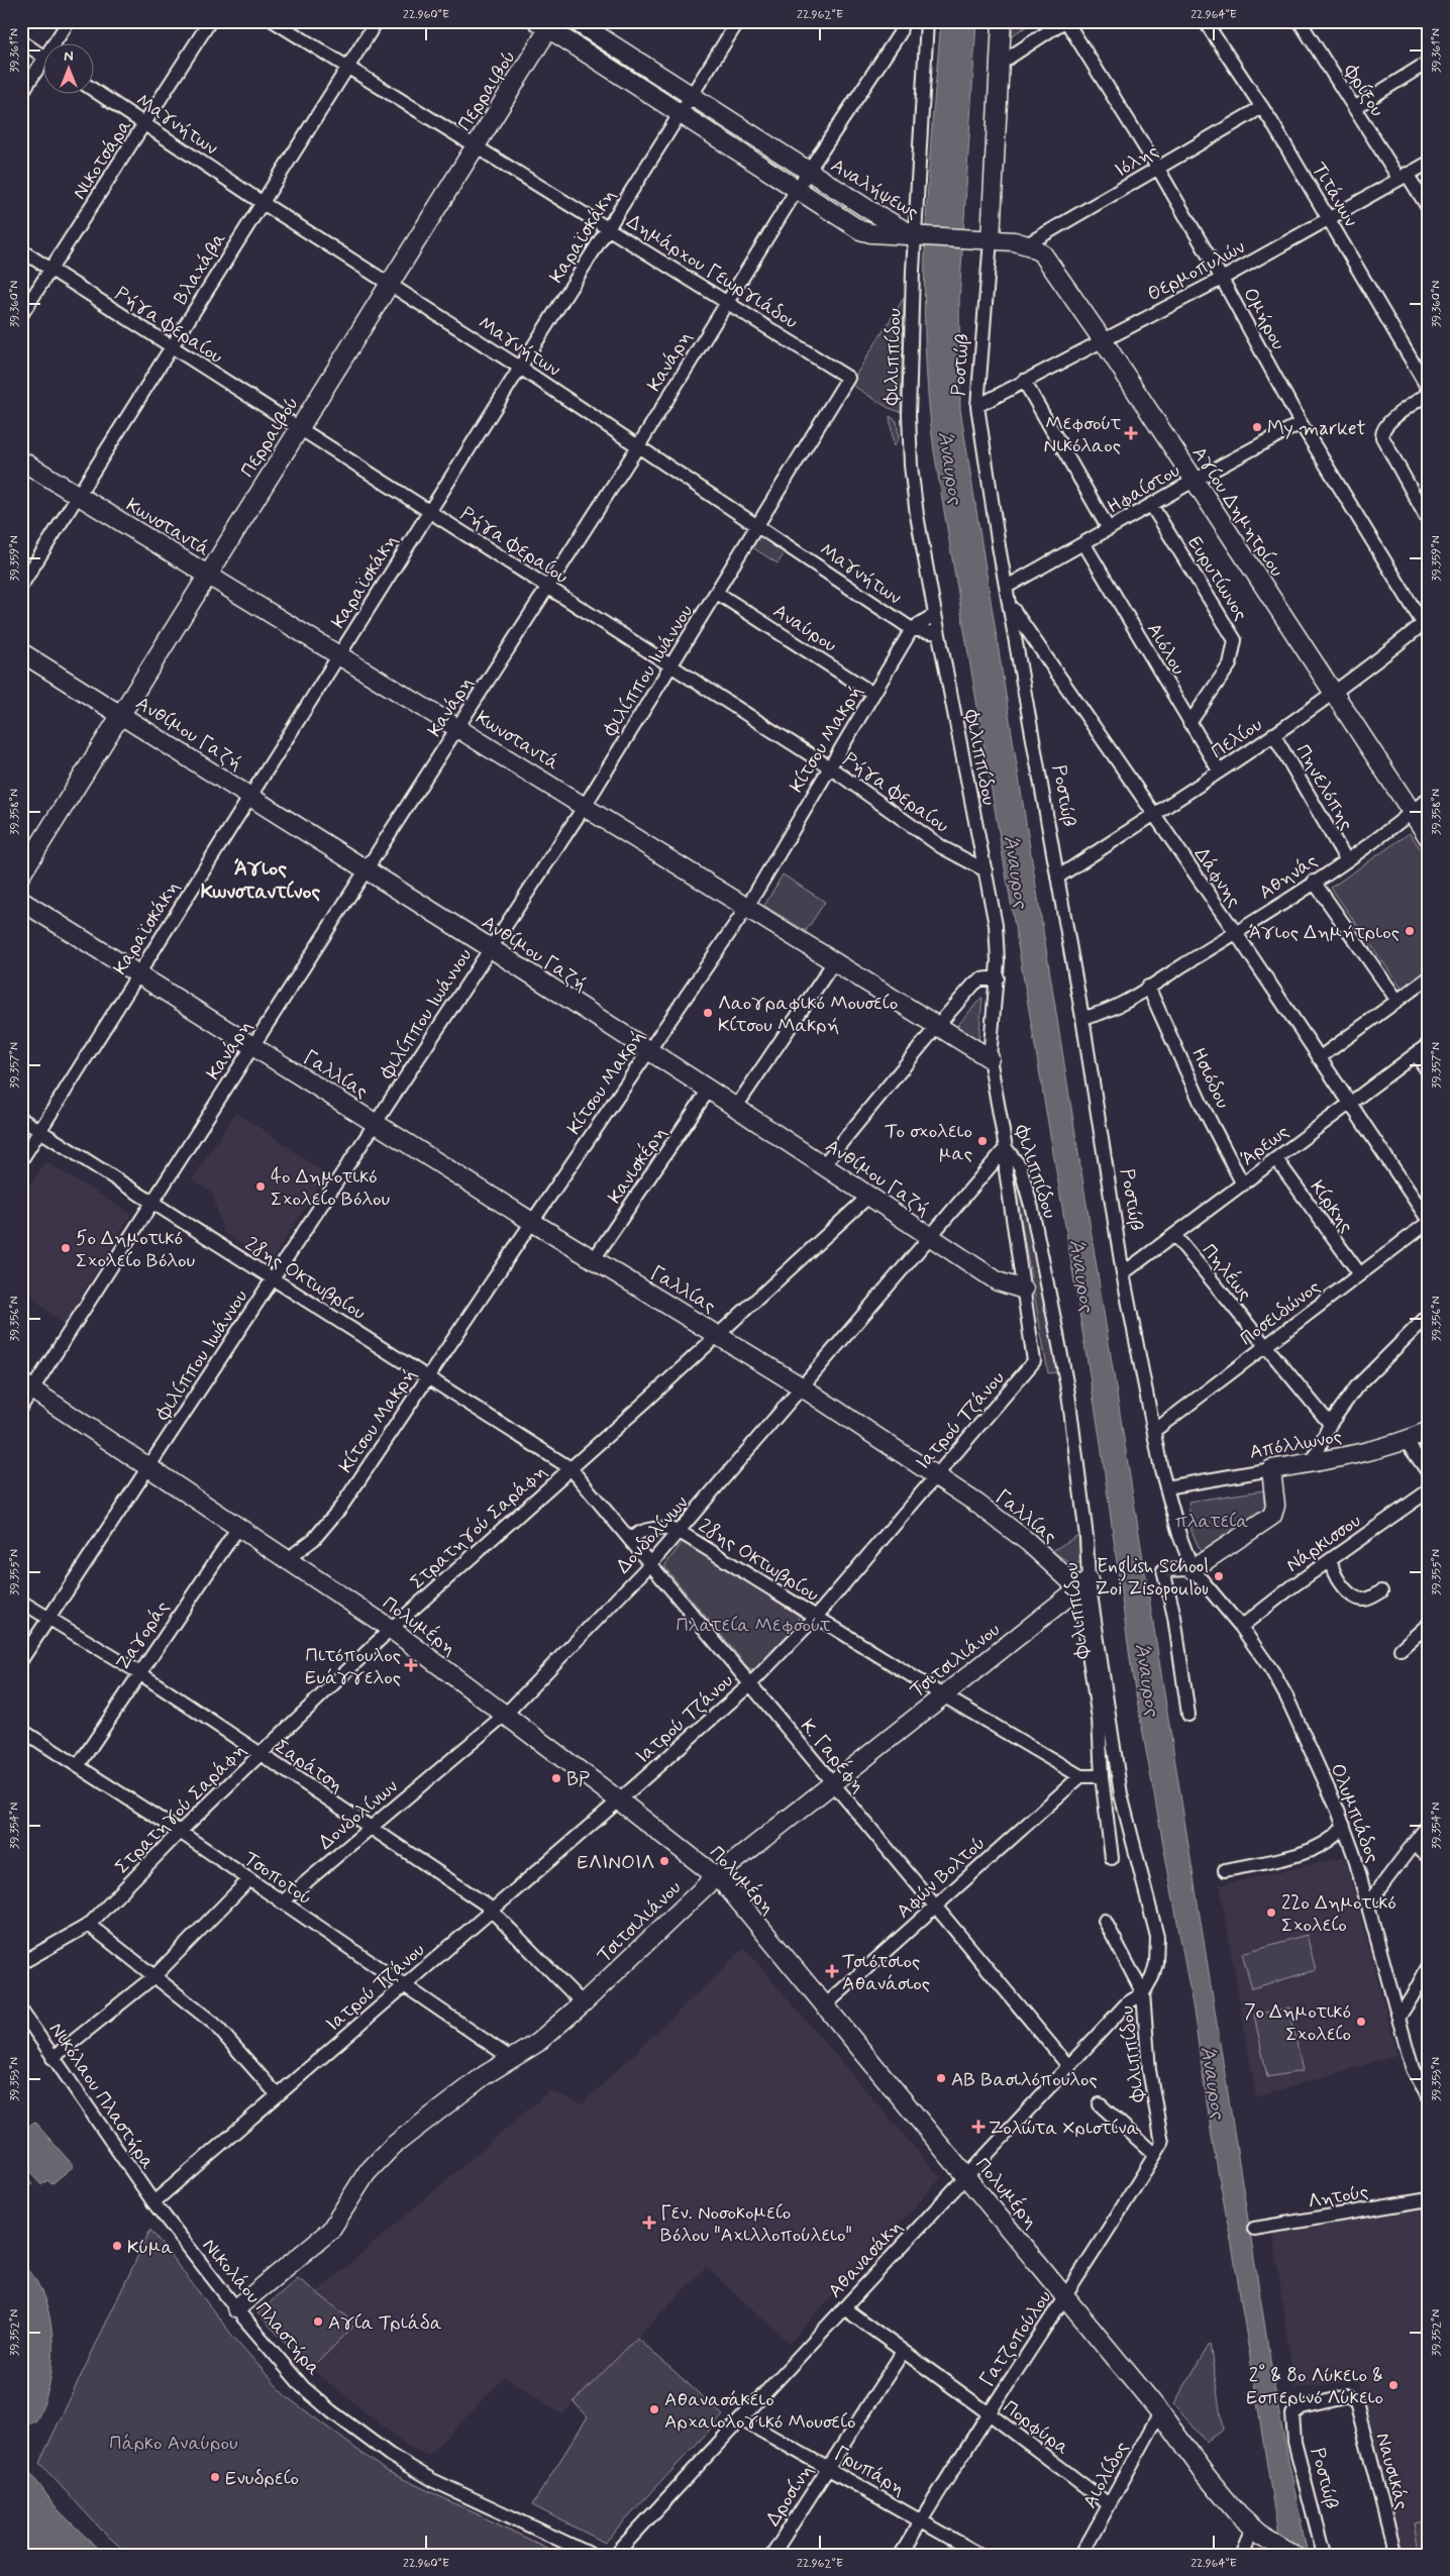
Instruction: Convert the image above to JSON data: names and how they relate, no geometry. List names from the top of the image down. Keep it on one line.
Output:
{"streets":{"street":["Περραιβού","Φρίξου","Μαγνήτων","Νικοτσάρα","Ιόλης","Αναλήψεως","Τιτάνων","Καραϊσκάκη","Βλαχάβα","Θερμοπυλών","Δημάρχου Γεωργιάδου","Ομήρου","Ρήγα Φεραίου","Φιλιππίδου","Κανάρη","Ροστώβ","Ηφαίστου","Αγίου Δημητρίου","Κωνσταντά","Ευρυτίωνος","Αναύρου","Αιόλου","Φιλίππου Ιωάννου","Ανθίμου Γαζή","Πελίου","Κίτσου Μακρή","Πηνελόπης","Αθηνάς","Δάφνης","Γαλλίας","Ησιόδου","Άρεως","Κανισκέρη","Κίρκης","Πηλέως","28ης Οκτωβρίου","Ποσειδώνος","Ιατρού Τζάνου","Απόλλωνος","Στρατηγού Σαράφη","Δονδολίνων","Νάρκισσου","Πολυμέρη","Ζαγοράς","Τσιτσιλιάνου","Κ. Γαρέφη","Σαράτση","Ολυμπιάδος","Αφών Βολτού","Τσοποτού","Νικόλαου Πλαστήρα","Λητούς","Αθανασάκη","Νικολάου Πλαστήρα","Γατζοπούλου","Πορφύρα","Γρυπάρη","Ναυσικάς","Αιολίδος","Δροσίνη"]},"crossings":[["Περραιβού","Μαγνήτων"],["Περραιβού","Αναλήψεως"],["Περραιβού","Δημάρχου Γεωργιάδου"],["Περραιβού","Ρήγα Φεραίου"],["Περραιβού","Κωνσταντά"],["Περραιβού","Ανθίμου Γαζή"],["Φρίξου","Θερμοπυλών"],["Μαγνήτων","Νικοτσάρα"],["Μαγνήτων","Καραϊσκάκη"],["Μαγνήτων","Βλαχάβα"],["Μαγνήτων","Φιλιππίδου"],["Μαγνήτων","Κανάρη"],["Μαγνήτων","Φιλίππου Ιωάννου"],["Μαγνήτων","Κίτσου Μακρή"],["Νικοτσάρα","Ρήγα Φεραίου"],["Ιόλης","Τιτάνων"],["Ιόλης","Ομήρου"],["Ιόλης","Αγίου Δημητρίου"],["Αναλήψεως","Καραϊσκάκη"],["Αναλήψεως","Φιλιππίδου"],["Αναλήψεως","Κανάρη"],["Αναλήψεως","Αγίου Δημητρίου"],["Τιτάνων","Θερμοπυλών"],["Καραϊσκάκη","Δημάρχου Γεωργιάδου"],["Καραϊσκάκη","Ρήγα Φεραίου"],["Καραϊσκάκη","Κωνσταντά"],["Καραϊσκάκη","Ανθίμου Γαζή"],["Καραϊσκάκη","Γαλλίας"],["Καραϊσκάκη","28ης Οκτωβρίου"],["Βλαχάβα","Δημάρχου Γεωργιάδου"],["Βλαχάβα","Ρήγα Φεραίου"],["Βλαχάβα","Κωνσταντά"],["Θερμοπυλών","Ομήρου"],["Θερμοπυλών","Ροστώβ"],["Θερμοπυλών","Αγίου Δημητρίου"],["Δημάρχου Γεωργιάδου","Κανάρη"],["Δημάρχου Γεωργιάδου","Φιλίππου Ιωάννου"],["Ομήρου","Ηφαίστου"],["Ομήρου","Πελίου"],["Ρήγα Φεραίου","Φιλιππίδου"],["Ρήγα Φεραίου","Κανάρη"],["Ρήγα Φεραίου","Φιλίππου Ιωάννου"],["Ρήγα Φεραίου","Κίτσου Μακρή"],["Φιλιππίδου","Αγίου Δημητρίου"],["Φιλιππίδου","Κωνσταντά"],["Φιλιππίδου","Κίτσου Μακρή"],["Φιλιππίδου","Γαλλίας"],["Φιλιππίδου","Ιατρού Τζάνου"],["Φιλιππίδου","Δονδολίνων"],["Φιλιππίδου","Τσιτσιλιάνου"],["Φιλιππίδου","Αθανασάκη"],["Φιλιππίδου","Γατζοπούλου"],["Κανάρη","Κωνσταντά"],["Κανάρη","Ανθίμου Γαζή"],["Κανάρη","Γαλλίας"],["Κανάρη","28ης Οκτωβρίου"],["Κανάρη","Πολυμέρη"],["Ροστώβ","Ηφαίστου"],["Ροστώβ","Αγίου Δημητρίου"],["Ροστώβ","Πελίου"],["Ροστώβ","Αθηνάς"],["Ροστώβ","Δάφνης"],["Ροστώβ","Άρεως"],["Ροστώβ","Ποσειδώνος"],["Ροστώβ","Απόλλωνος"],["Ροστώβ","Ολυμπιάδος"],["Ροστώβ","Ναυσικάς"],["Ηφαίστου","Αγίου Δημητρίου"],["Ηφαίστου","Ευρυτίωνος"],["Ηφαίστου","Αιόλου"],["Αγίου Δημητρίου","Πελίου"],["Αγίου Δημητρίου","Αθηνάς"],["Κωνσταντά","Φιλίππου Ιωάννου"],["Κωνσταντά","Κίτσου Μακρή"],["Ευρυτίωνος","Αιόλου"],["Αναύρου","Φιλίππου Ιωάννου"],["Αναύρου","Κίτσου Μακρή"],["Αιόλου","Πελίου"],["Φιλίππου Ιωάννου","Ανθίμου Γαζή"],["Φιλίππου Ιωάννου","Γαλλίας"],["Φιλίππου Ιωάννου","28ης Οκτωβρίου"],["Φιλίππου Ιωάννου","Πολυμέρη"],["Φιλίππου Ιωάννου","Σαράτση"],["Ανθίμου Γαζή","Κίτσου Μακρή"],["Ανθίμου Γαζή","Κανισκέρη"],["Ανθίμου Γαζή","Ιατρού Τζάνου"],["Ανθίμου Γαζή","Στρατηγού Σαράφη"],["Ανθίμου Γαζή","Δονδολίνων"],["Πελίου","Πηνελόπης"],["Πελίου","Δάφνης"],["Κίτσου Μακρή","Γαλλίας"],["Κίτσου Μακρή","28ης Οκτωβρίου"],["Κίτσου Μακρή","Πολυμέρη"],["Πηνελόπης","Αθηνάς"],["Αθηνάς","Δάφνης"],["Αθηνάς","Ησιόδου"],["Δάφνης","Άρεως"],["Δάφνης","Ποσειδώνος"],["Γαλλίας","Κανισκέρη"],["Γαλλίας","Ιατρού Τζάνου"],["Γαλλίας","Στρατηγού Σαράφη"],["Γαλλίας","Δονδολίνων"],["Γαλλίας","Τσιτσιλιάνου"],["Ησιόδου","Άρεως"],["Άρεως","Κίρκης"],["Άρεως","Πηλέως"],["Κίρκης","Ποσειδώνος"],["Πηλέως","Ποσειδώνος"],["28ης Οκτωβρίου","Ιατρού Τζάνου"],["28ης Οκτωβρίου","Στρατηγού Σαράφη"],["28ης Οκτωβρίου","Δονδολίνων"],["28ης Οκτωβρίου","Τσιτσιλιάνου"],["28ης Οκτωβρίου","Κ. Γαρέφη"],["28ης Οκτωβρίου","Αφών Βολτού"],["Ιατρού Τζάνου","Δονδολίνων"],["Ιατρού Τζάνου","Πολυμέρη"],["Ιατρού Τζάνου","Κ. Γαρέφη"],["Ιατρού Τζάνου","Σαράτση"],["Ιατρού Τζάνου","Τσοποτού"],["Ιατρού Τζάνου","Νικόλαου Πλαστήρα"],["Ιατρού Τζάνου","Νικολάου Πλαστήρα"],["Στρατηγού Σαράφη","Πολυμέρη"],["Στρατηγού Σαράφη","Κ. Γαρέφη"],["Στρατηγού Σαράφη","Σαράτση"],["Στρατηγού Σαράφη","Τσοποτού"],["Δονδολίνων","Πολυμέρη"],["Δονδολίνων","Κ. Γαρέφη"],["Δονδολίνων","Σαράτση"],["Δονδολίνων","Τσοποτού"],["Νάρκισσου","Ολυμπιάδος"],["Πολυμέρη","Ζαγοράς"],["Πολυμέρη","Τσιτσιλιάνου"],["Πολυμέρη","Αφών Βολτού"],["Πολυμέρη","Αθανασάκη"],["Πολυμέρη","Γατζοπούλου"],["Πολυμέρη","Αιολίδος"],["Ζαγοράς","Σαράτση"],["Ζαγοράς","Τσοποτού"],["Τσιτσιλιάνου","Κ. Γαρέφη"],["Τσιτσιλιάνου","Σαράτση"],["Τσιτσιλιάνου","Τσοποτού"],["Τσιτσιλιάνου","Νικολάου Πλαστήρα"],["Κ. Γαρέφη","Αφών Βολτού"],["Κ. Γαρέφη","Αθανασάκη"],["Νικόλαου Πλαστήρα","Νικολάου Πλαστήρα"],["Αθανασάκη","Πορφύρα"],["Αθανασάκη","Γρυπάρη"],["Γατζοπούλου","Πορφύρα"],["Γατζοπούλου","Γρυπάρη"],["Πορφύρα","Αιολίδος"],["Πορφύρα","Δροσίνη"],["Γρυπάρη","Δροσίνη"]],"districts":["Άγιος Κωνσταντίνος"],"water":["Άναυρος"],"parks":["πλατεία","Πλατεία Μεφσούτ","Πάρκο Αναύρου"],"places":{"other":["My market","Άγιος Δημήτριος","Λαογραφικό Μουσείο Κίτσου Μακρή","Το σχολειο μας","4ο Δημοτικό Σχολείο Βόλου","5ο Δημοτικό Σχολείο Βόλου","English School Zoi Zisopoulou","BP","ΕΛΙΝΟΙΛ","22ο Δημοτικό Σχολείο","7ο Δημοτικό Σχολείο","ΑΒ Βασιλόπουλος","Κύμα","Αγία Τριάδα","2° & 8ο Λύκειο & Εσπερινό Λύκειο","Αθανασάκειο Αρχαιολογικό Μουσείο","Ενυδρείο"],"health":["Μεφσούτ Νικόλαος","Πιτόπουλος Ευάγγελος","Τσιότσιος Αθανάσιος","Ζολώτα Χριστίνα","Γεν. Νοσοκομείο Βόλου \"Αχιλλοπούλειο\""]},"north":"top","coordinates":["22.960°E","22.962°E","22.964°E","39.361°N","39.360°N","39.359°N","39.358°N","39.357°N","39.356°N","39.355°N","39.354°N","39.353°N","39.352°N"]}
